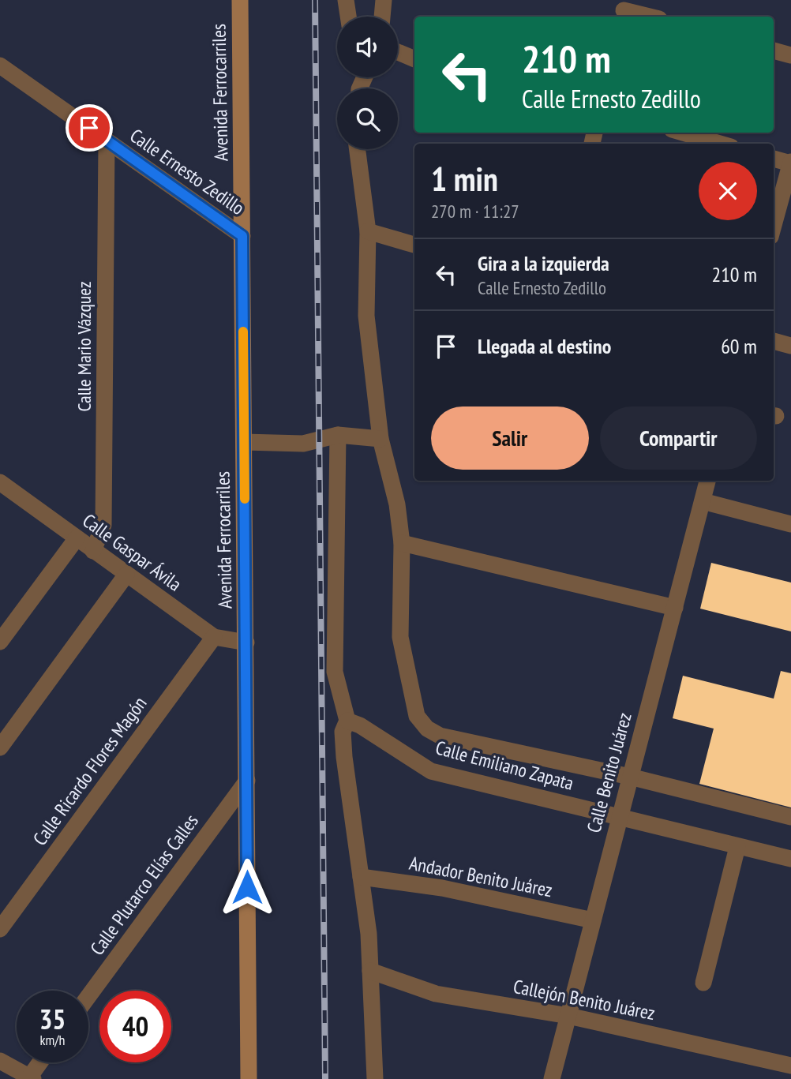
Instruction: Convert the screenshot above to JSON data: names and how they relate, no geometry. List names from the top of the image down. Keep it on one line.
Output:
{"streets":{"street":["Avenida Ferrocarriles","Calle Ernesto Zedillo","Calle Mario Vázquez","Calle Gaspar Ávila","Calle Emiliano Zapata","Calle Ricardo Flores Magón","Calle Benito Juárez","Andador Benito Juárez","Calle Plutarco Elías Calles","Callejón Benito Juárez"]},"crossings":[["Avenida Ferrocarriles","Calle Ernesto Zedillo"],["Avenida Ferrocarriles","Calle Gaspar Ávila"],["Avenida Ferrocarriles","Calle Plutarco Elías Calles"],["Calle Ernesto Zedillo","Calle Mario Vázquez"],["Calle Mario Vázquez","Calle Gaspar Ávila"],["Calle Gaspar Ávila","Calle Ricardo Flores Magón"],["Calle Emiliano Zapata","Calle Benito Juárez"],["Calle Benito Juárez","Andador Benito Juárez"],["Calle Benito Juárez","Callejón Benito Juárez"]],"page":{"turn":["210 m","Calle Ernesto Zedillo"],"heading":["1 min","270 m · 11:27"],"list":[{"name":"Gira a la izquierda","note":"Calle Ernesto Zedillo","value":"210 m"},{"name":"Llegada al destino","value":"60 m"}],"buttons":["Salir","Compartir"],"speed":"35 km/h","limit":"40"}}
